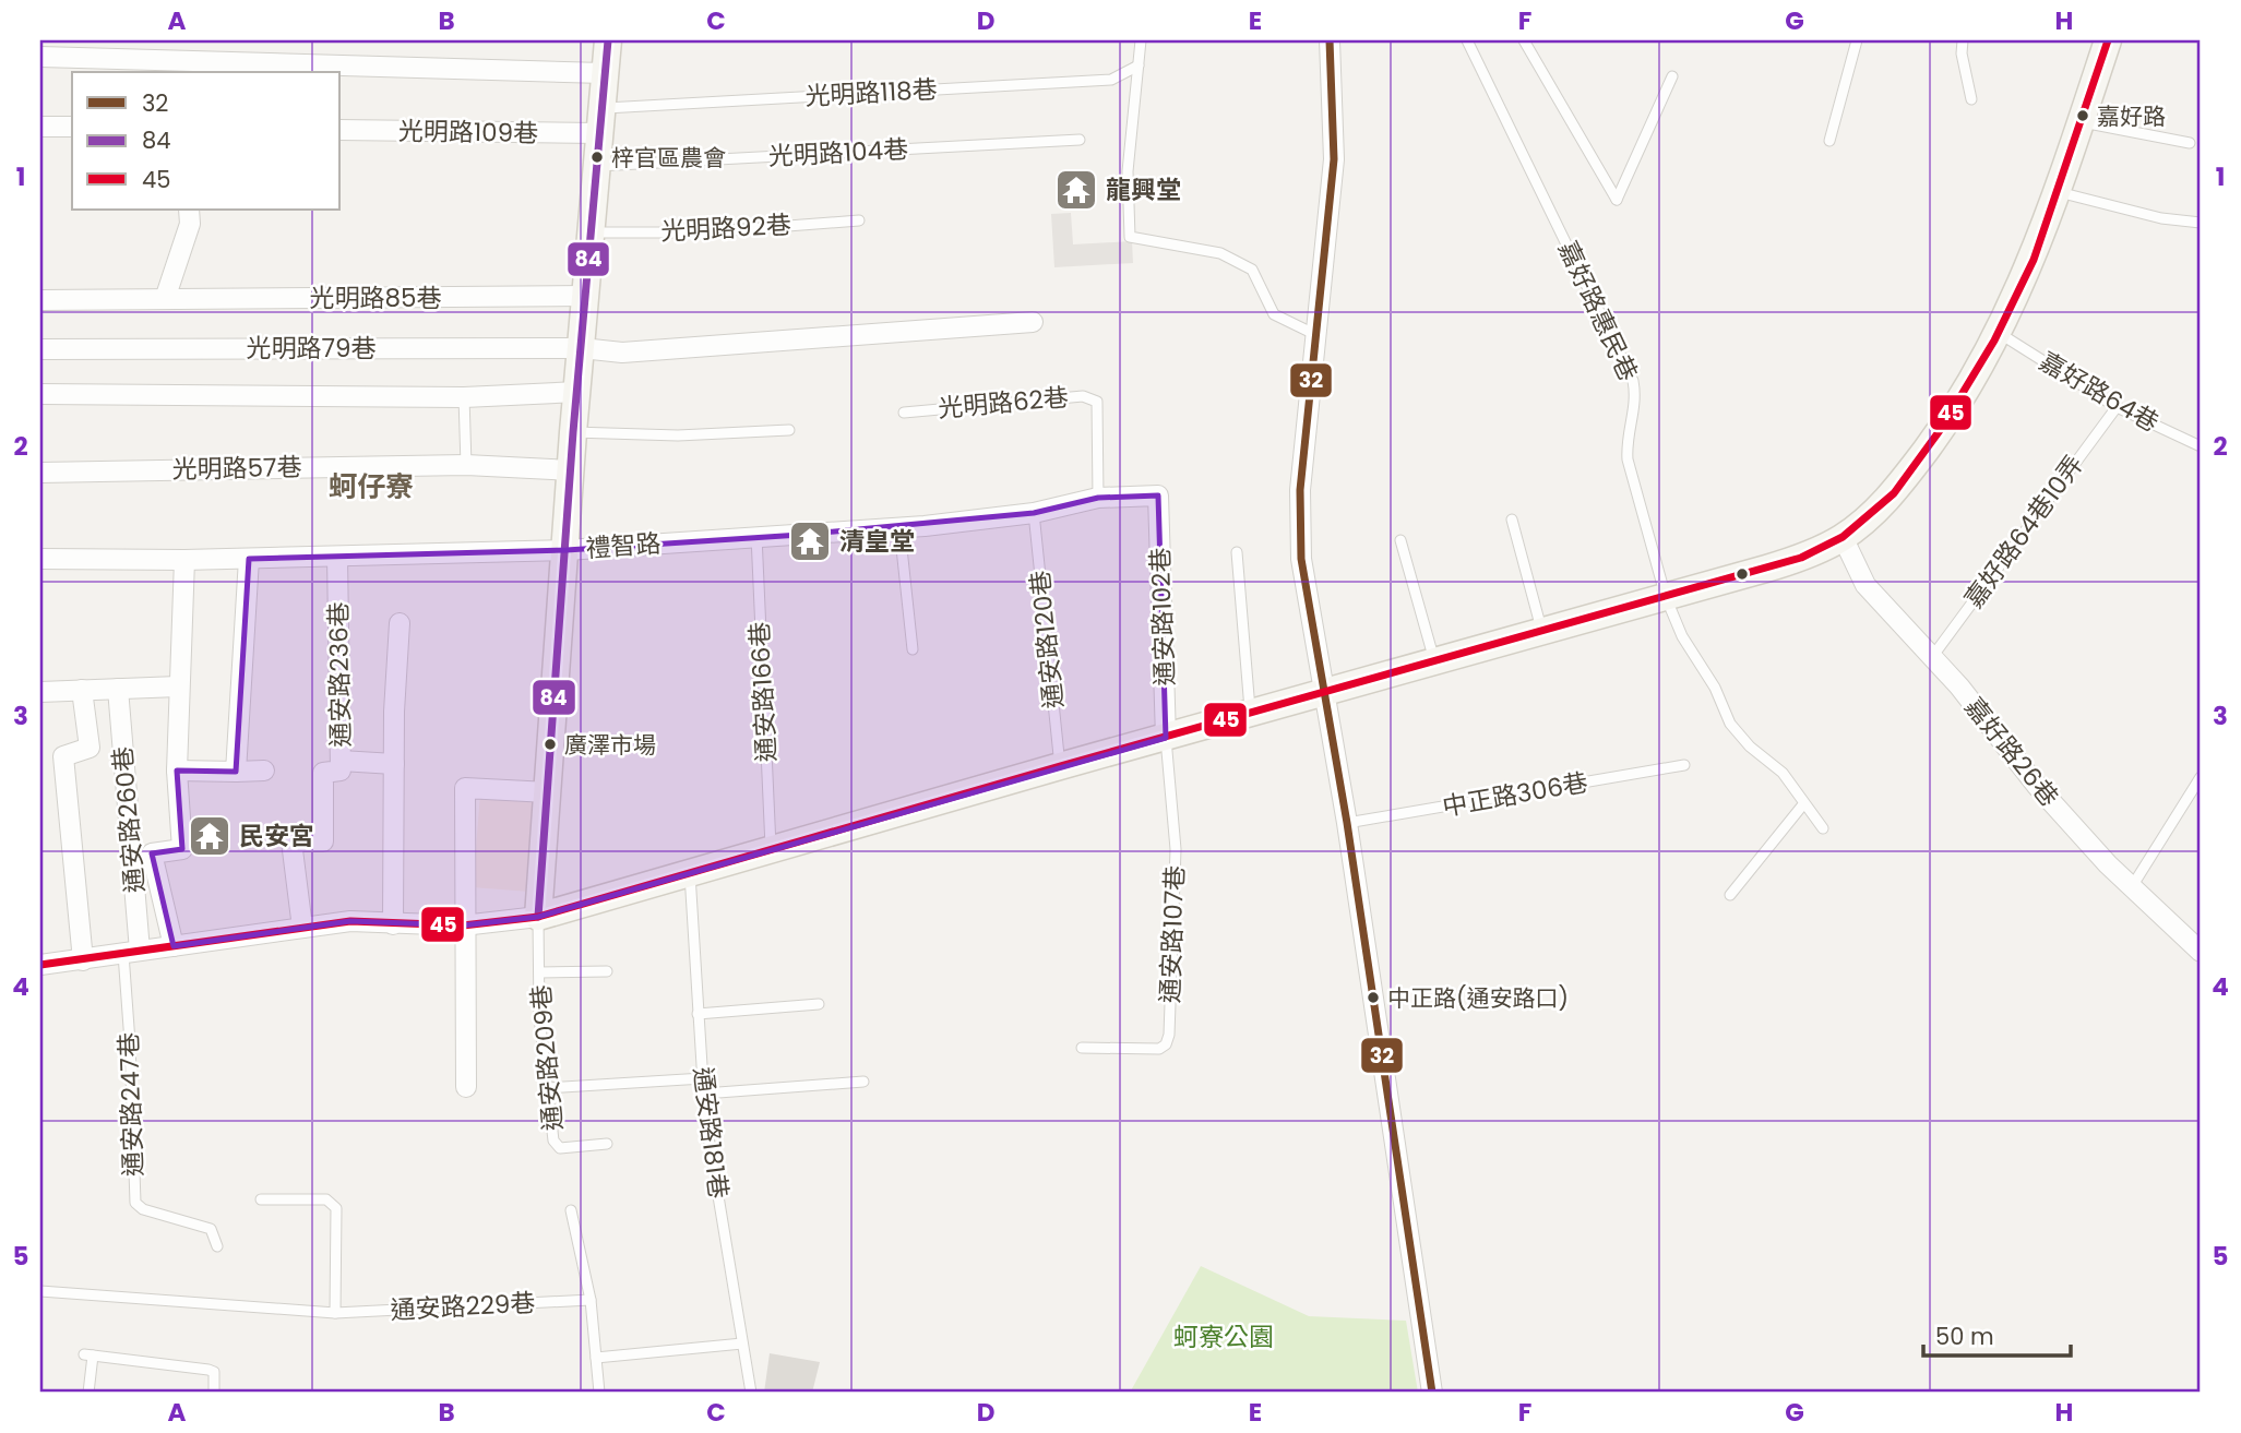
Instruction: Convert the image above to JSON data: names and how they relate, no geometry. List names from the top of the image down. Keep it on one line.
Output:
{"streets":{"street":["光明路109巷","光明路85巷","光明路79巷","光明路57巷","禮智路","通安路102巷","通安路236巷","嘉好路26巷","通安路260巷"],"lane":["光明路118巷","光明路104巷","光明路92巷","嘉好路惠民巷","嘉好路64巷","光明路62巷","嘉好路64巷10弄","通安路120巷","通安路166巷","中正路306巷","通安路107巷","通安路209巷","通安路247巷","通安路181巷","通安路229巷"]},"crossings":[["光明路118巷","光明路109巷"],["嘉好路64巷","嘉好路64巷10弄"],["光明路62巷","禮智路"],["嘉好路64巷10弄","嘉好路26巷"],["禮智路","通安路102巷"],["禮智路","通安路120巷"],["禮智路","通安路236巷"],["禮智路","通安路166巷"],["通安路102巷","通安路107巷"],["通安路260巷","通安路247巷"]],"districts":["蚵仔寮"],"parks":["蚵寮公園"],"places":{"other":["嘉好路","梓官區農會","廣澤市場","中正路(通安路口)"],"temple":["龍興堂","清皇堂","民安宮"]},"lines":["transit line 32","transit line 84","transit line 45"],"legend":["32","84","45"],"scale_bar":"50 m","grid":{"columns":["A","B","C","D","E","F","G","H"],"rows":["1","2","3","4","5"]}}
